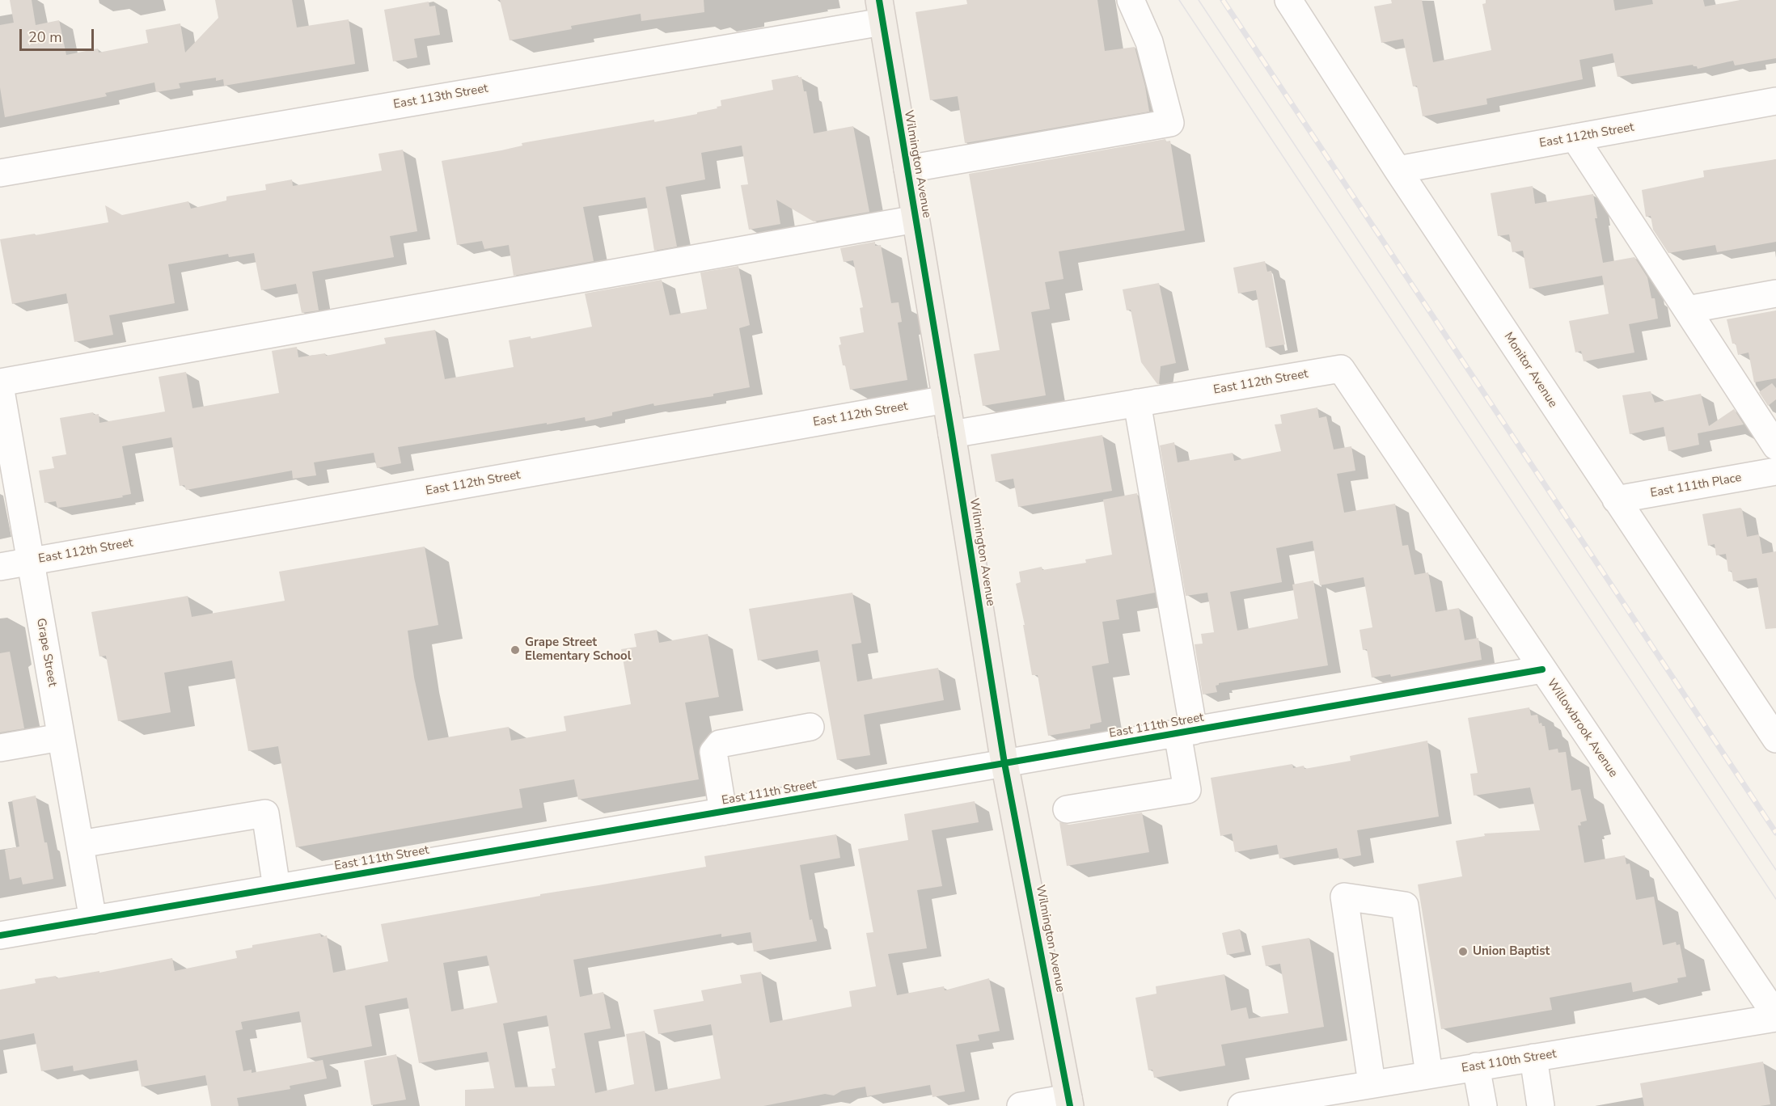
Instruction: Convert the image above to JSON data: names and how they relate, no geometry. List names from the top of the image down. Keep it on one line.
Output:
{"streets":{"main road":["Wilmington Avenue"],"street":["East 113th Street","East 112th Street","Monitor Avenue","East 111th Place","Grape Street","East 111th Street","Willowbrook Avenue","East 110th Street"]},"crossings":[["East 113th Street","Wilmington Avenue"],["East 112th Street","Wilmington Avenue"],["East 112th Street","Monitor Avenue"],["East 112th Street","Grape Street"],["East 112th Street","Willowbrook Avenue"],["Wilmington Avenue","East 111th Street"],["Monitor Avenue","East 111th Place"],["Grape Street","East 111th Street"],["East 111th Street","Willowbrook Avenue"],["Willowbrook Avenue","East 110th Street"]],"places":["Grape Street Elementary School","Union Baptist"],"scale_bar":"20 m"}
